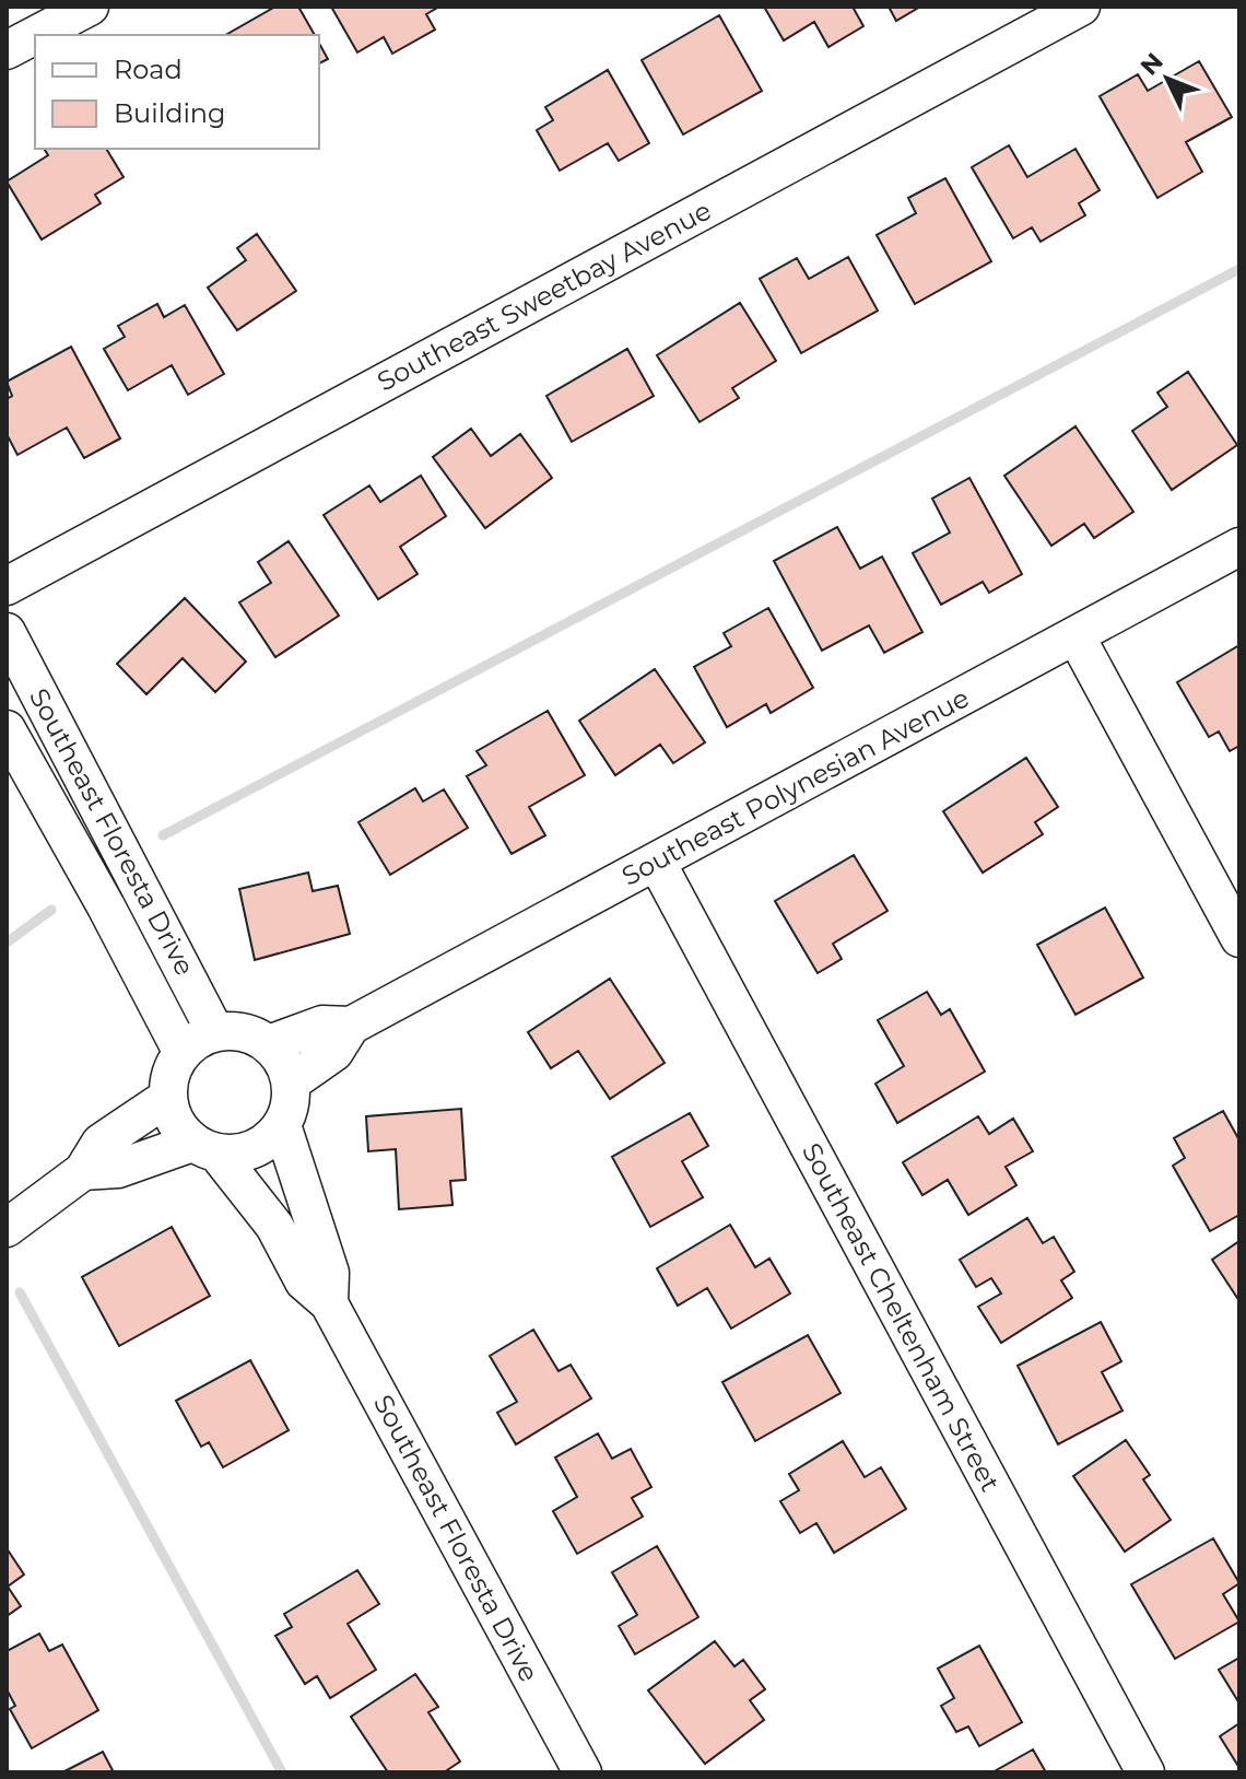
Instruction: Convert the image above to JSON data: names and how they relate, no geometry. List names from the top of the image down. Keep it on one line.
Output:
{"streets":{"street":["Southeast Sweetbay Avenue","Southeast Polynesian Avenue","Southeast Floresta Drive","Southeast Cheltenham Street"]},"crossings":[["Southeast Polynesian Avenue","Southeast Floresta Drive"],["Southeast Polynesian Avenue","Southeast Cheltenham Street"]],"legend":["Road","Building"],"north":"top left"}
